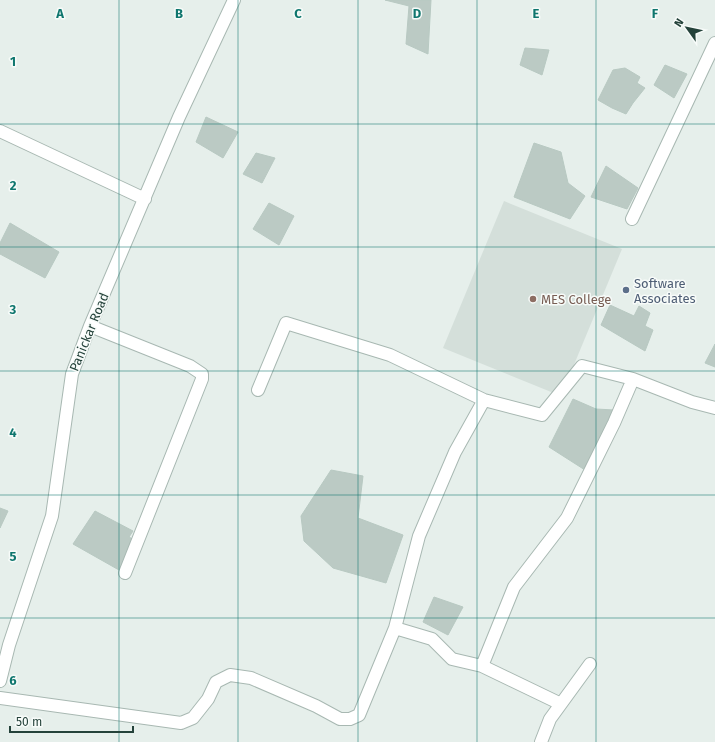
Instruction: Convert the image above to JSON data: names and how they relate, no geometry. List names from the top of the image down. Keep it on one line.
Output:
{"streets":{"street":["Panickar Road"]},"places":["Software Associates","MES College"],"scale_bar":"50 m","north":"top left","grid":{"columns":["A","B","C","D","E","F"],"rows":["1","2","3","4","5","6"]}}
